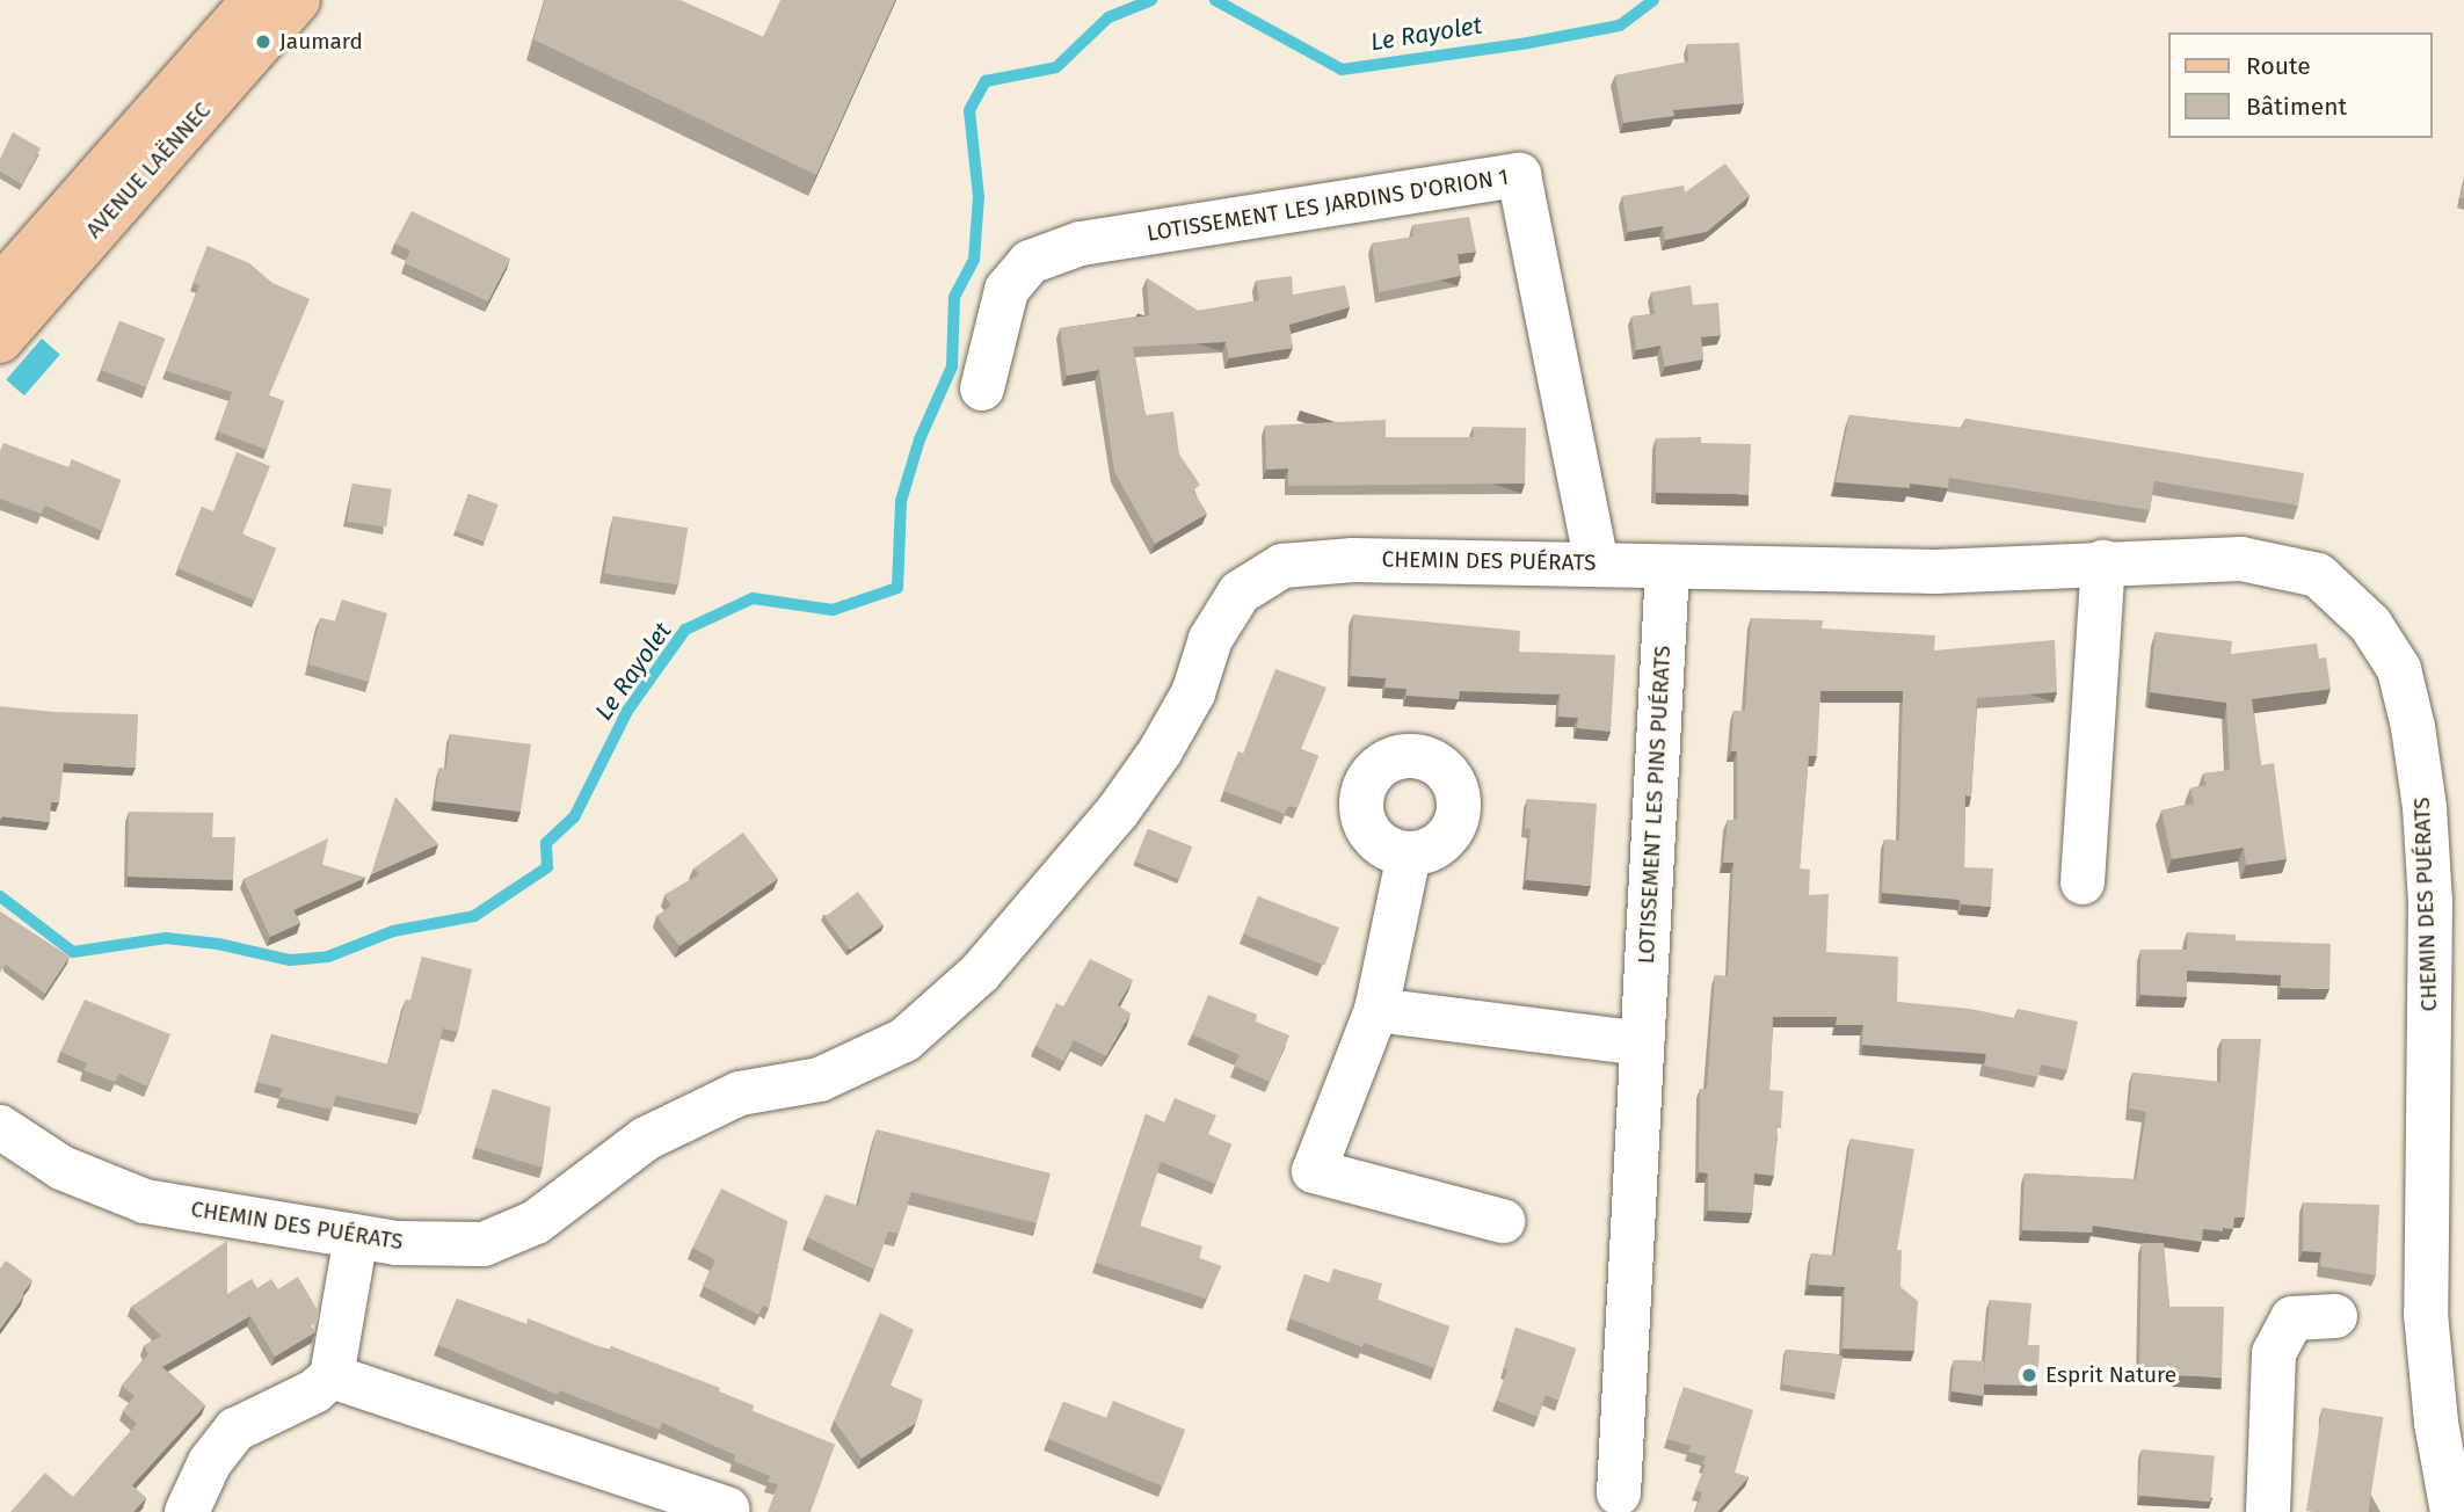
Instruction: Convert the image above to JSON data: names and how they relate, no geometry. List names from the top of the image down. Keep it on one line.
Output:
{"streets":{"main road":["AVENUE LAËNNEC"],"street":["LOTISSEMENT LES JARDINS D'ORION 1","CHEMIN DES PUÉRATS","LOTISSEMENT LES PINS PUÉRATS"]},"crossings":[["LOTISSEMENT LES JARDINS D'ORION 1","CHEMIN DES PUÉRATS"],["CHEMIN DES PUÉRATS","LOTISSEMENT LES PINS PUÉRATS"]],"water":["Le Rayolet"],"places":["Jaumard","Esprit Nature"],"legend":["Route","Bâtiment"]}
